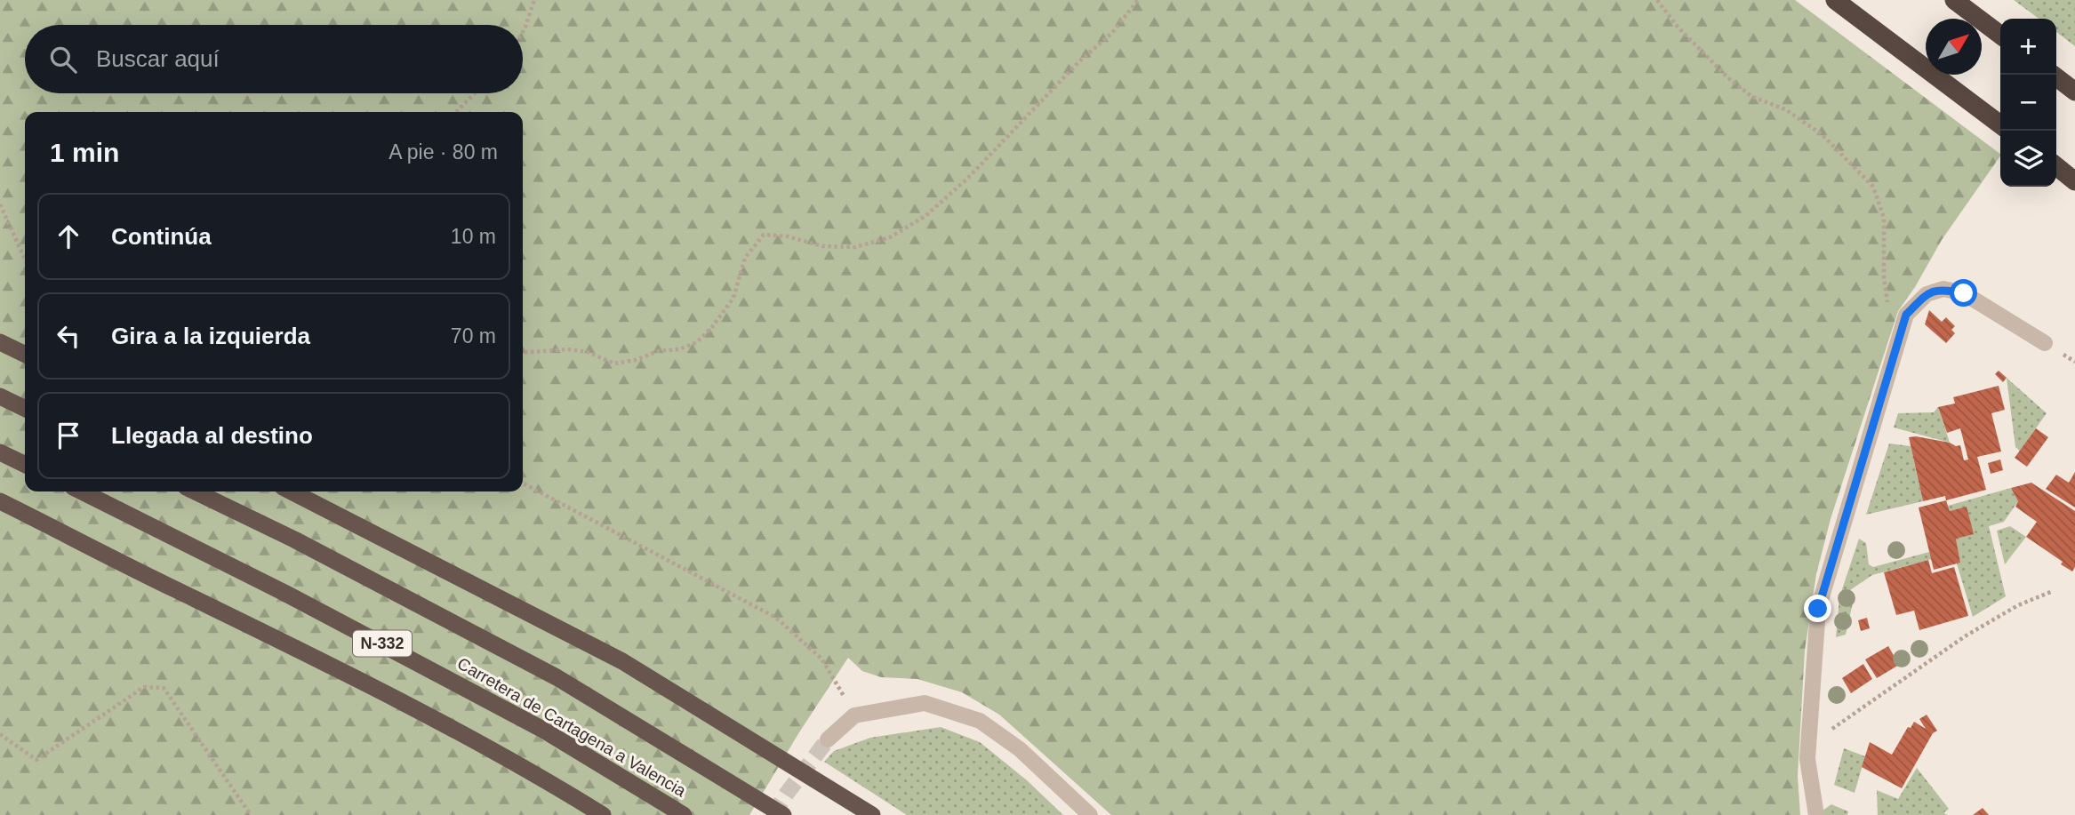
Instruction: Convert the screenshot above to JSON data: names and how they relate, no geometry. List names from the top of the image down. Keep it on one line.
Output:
{"streets":{"highway":["N-332","Carretera de Cartagena a Valencia"]},"north":"top right","page":{"map_buttons":["+","−"],"search":"Buscar aquí","heading":["1 min","A pie · 80 m"],"list":[["Continúa","10 m"],["Gira a la izquierda","70 m"],"Llegada al destino"]}}
